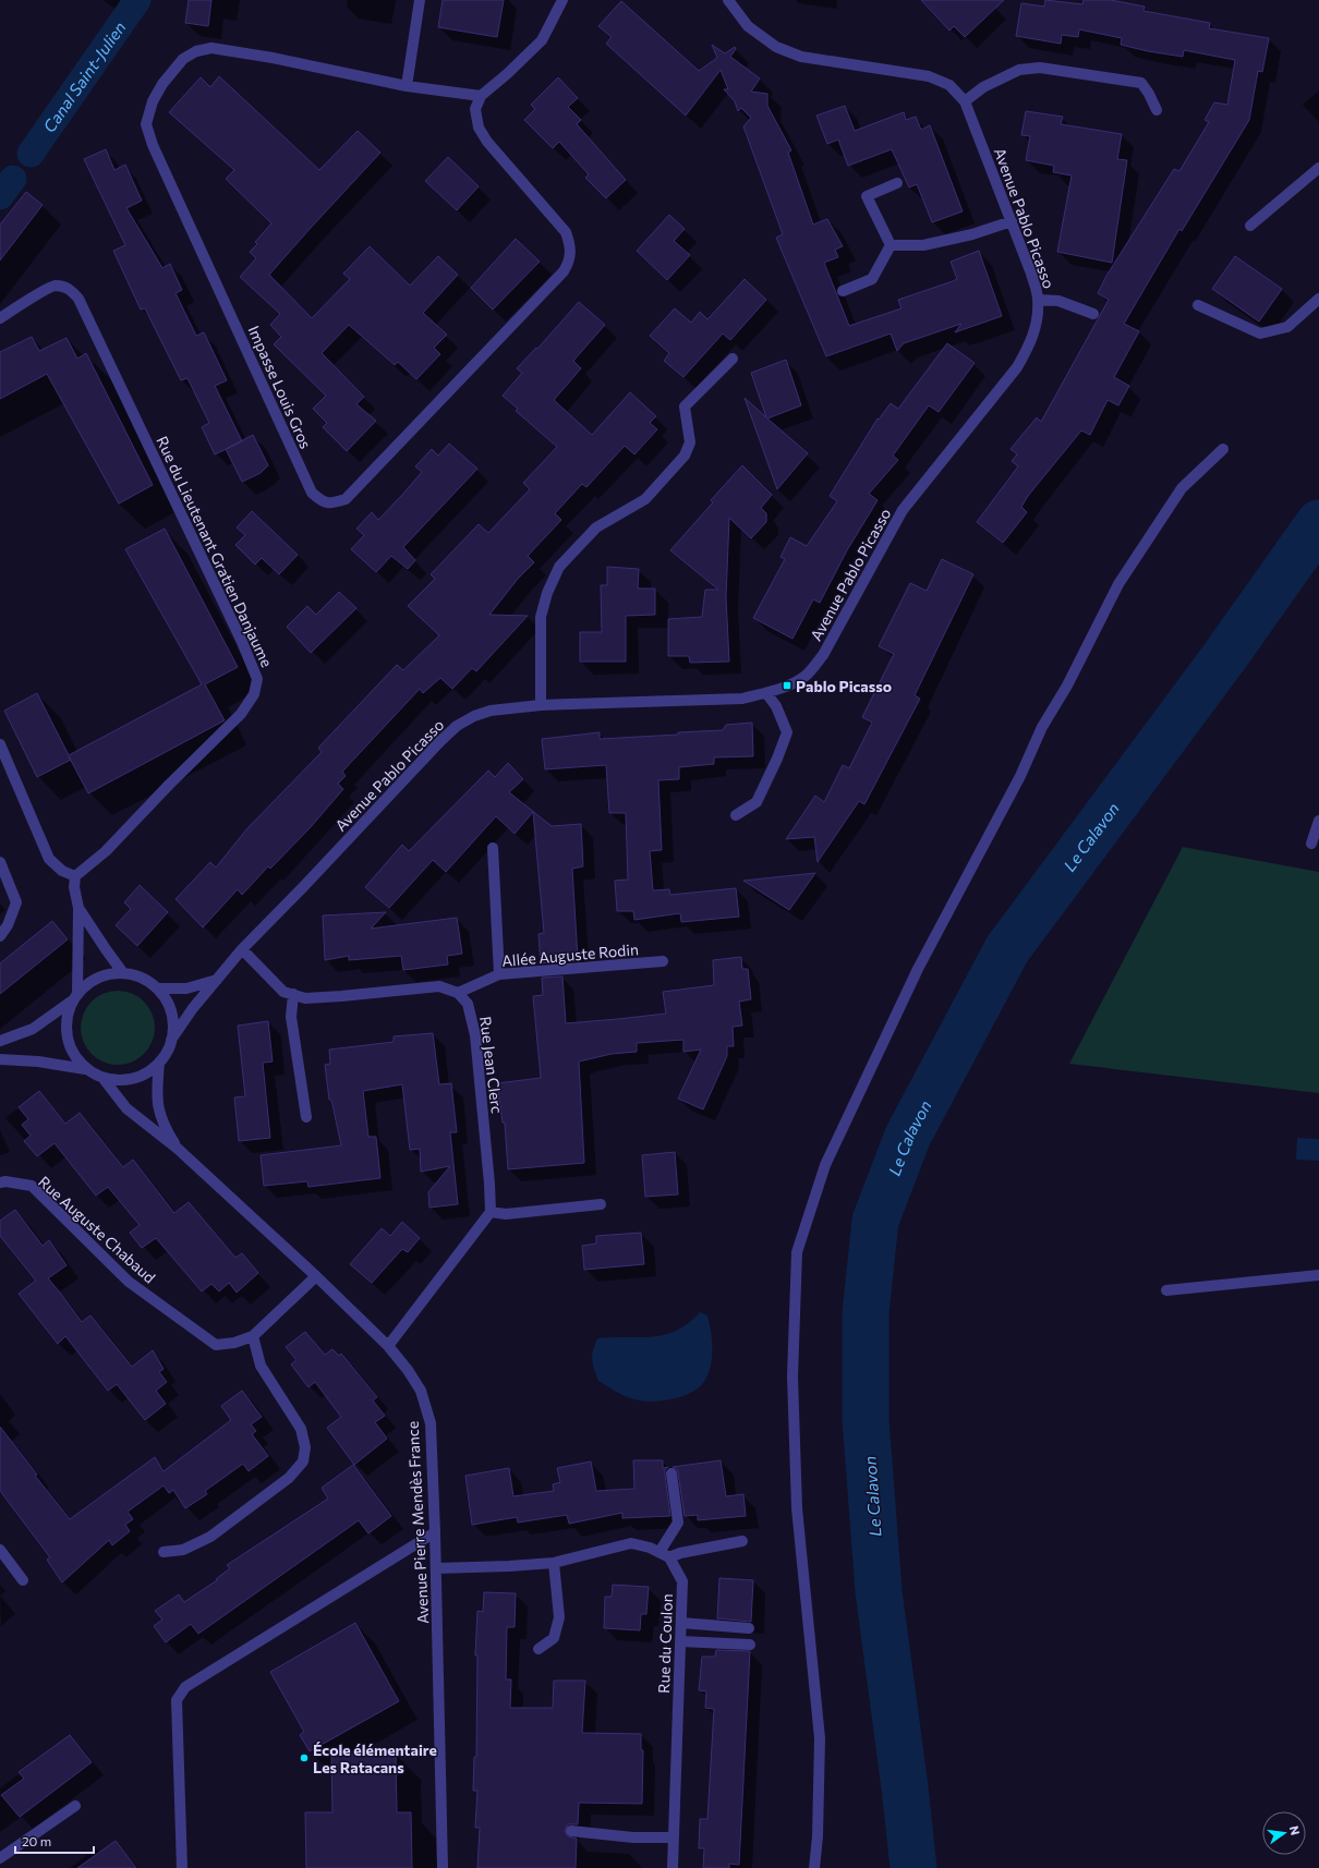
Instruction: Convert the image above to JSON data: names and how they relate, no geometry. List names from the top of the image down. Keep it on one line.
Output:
{"streets":{"street":["Avenue Pablo Picasso","Impasse Louis Gros","Rue du Lieutenant Gratien Danjaume","Allée Auguste Rodin","Rue Jean Clerc","Rue Auguste Chabaud","Avenue Pierre Mendès France","Rue du Coulon"]},"crossings":[["Avenue Pablo Picasso","Avenue Pierre Mendès France"],["Allée Auguste Rodin","Rue Jean Clerc"],["Rue Auguste Chabaud","Avenue Pierre Mendès France"]],"water":["Canal Saint-Julien","Le Calavon"],"places":{"transit":["Pablo Picasso"],"other":["École élémentaire Les Ratacans"]},"scale_bar":"20 m","north":"right"}
